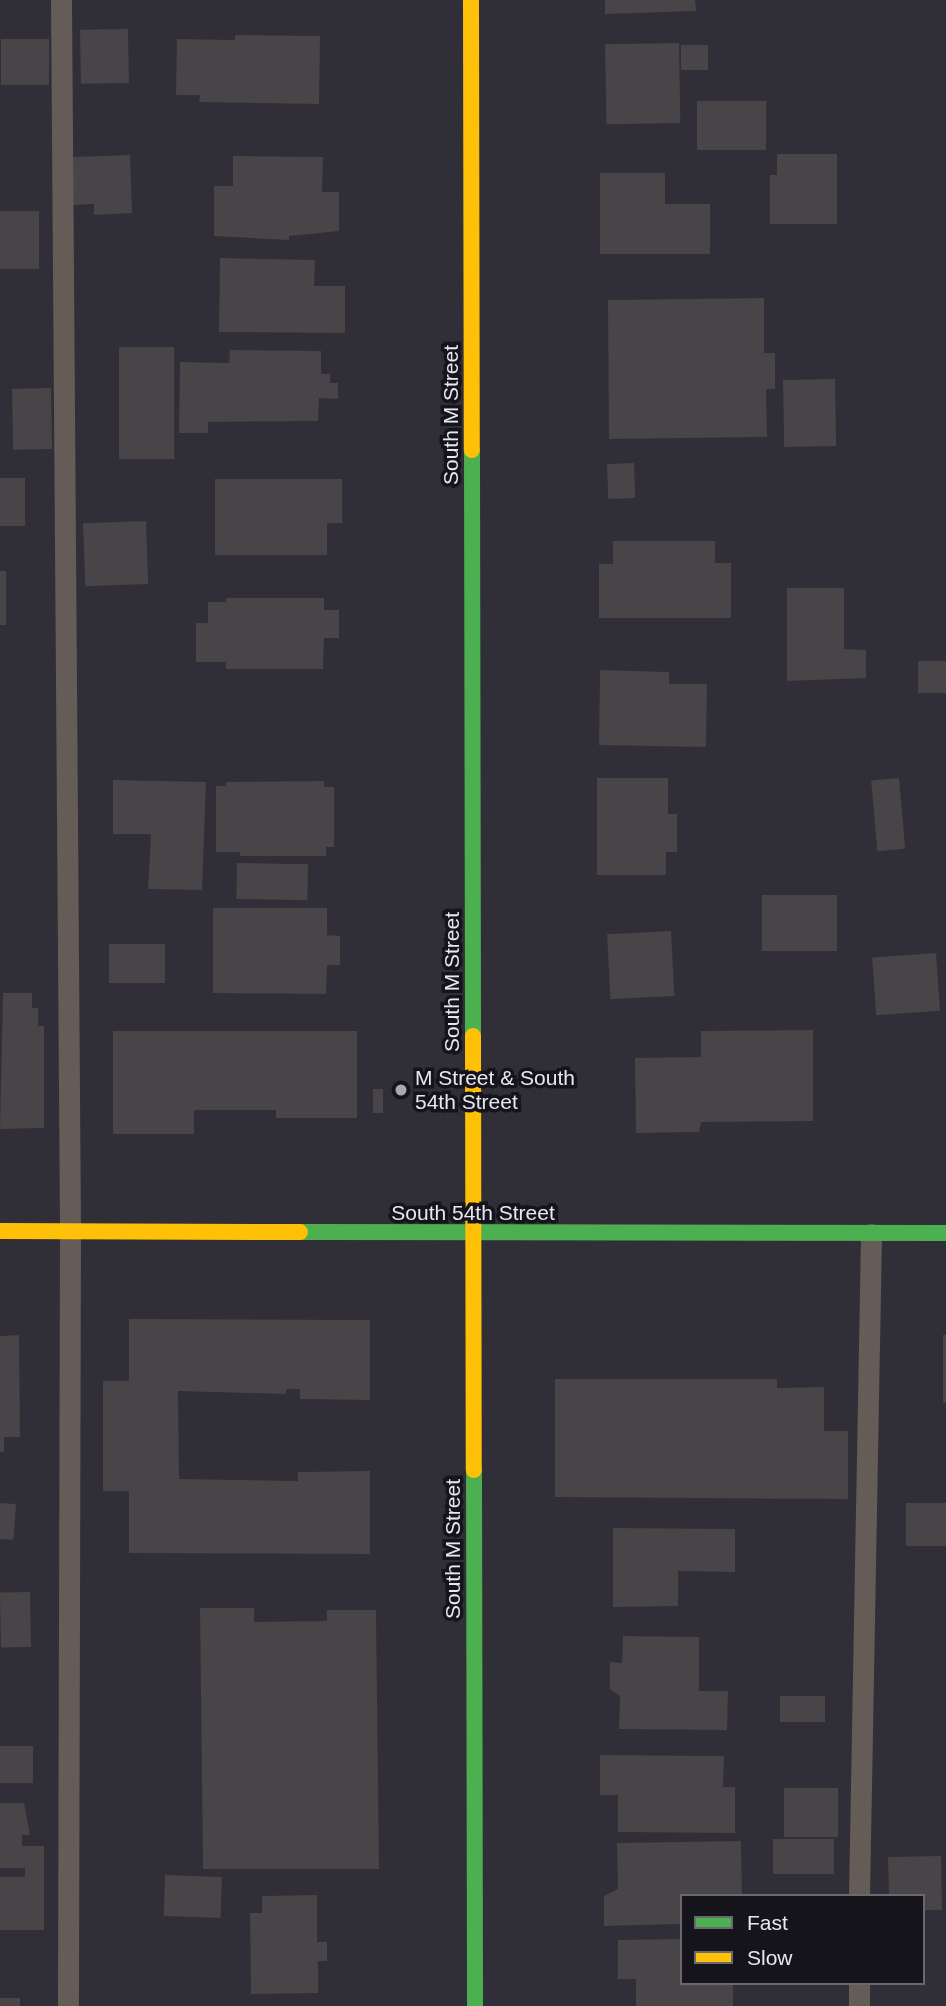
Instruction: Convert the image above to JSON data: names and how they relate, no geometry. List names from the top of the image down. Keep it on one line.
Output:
{"streets":{"street":["South M Street","South 54th Street"]},"crossings":[["South M Street","South 54th Street"]],"places":["M Street & South 54th Street"],"legend":["Fast","Slow"]}
